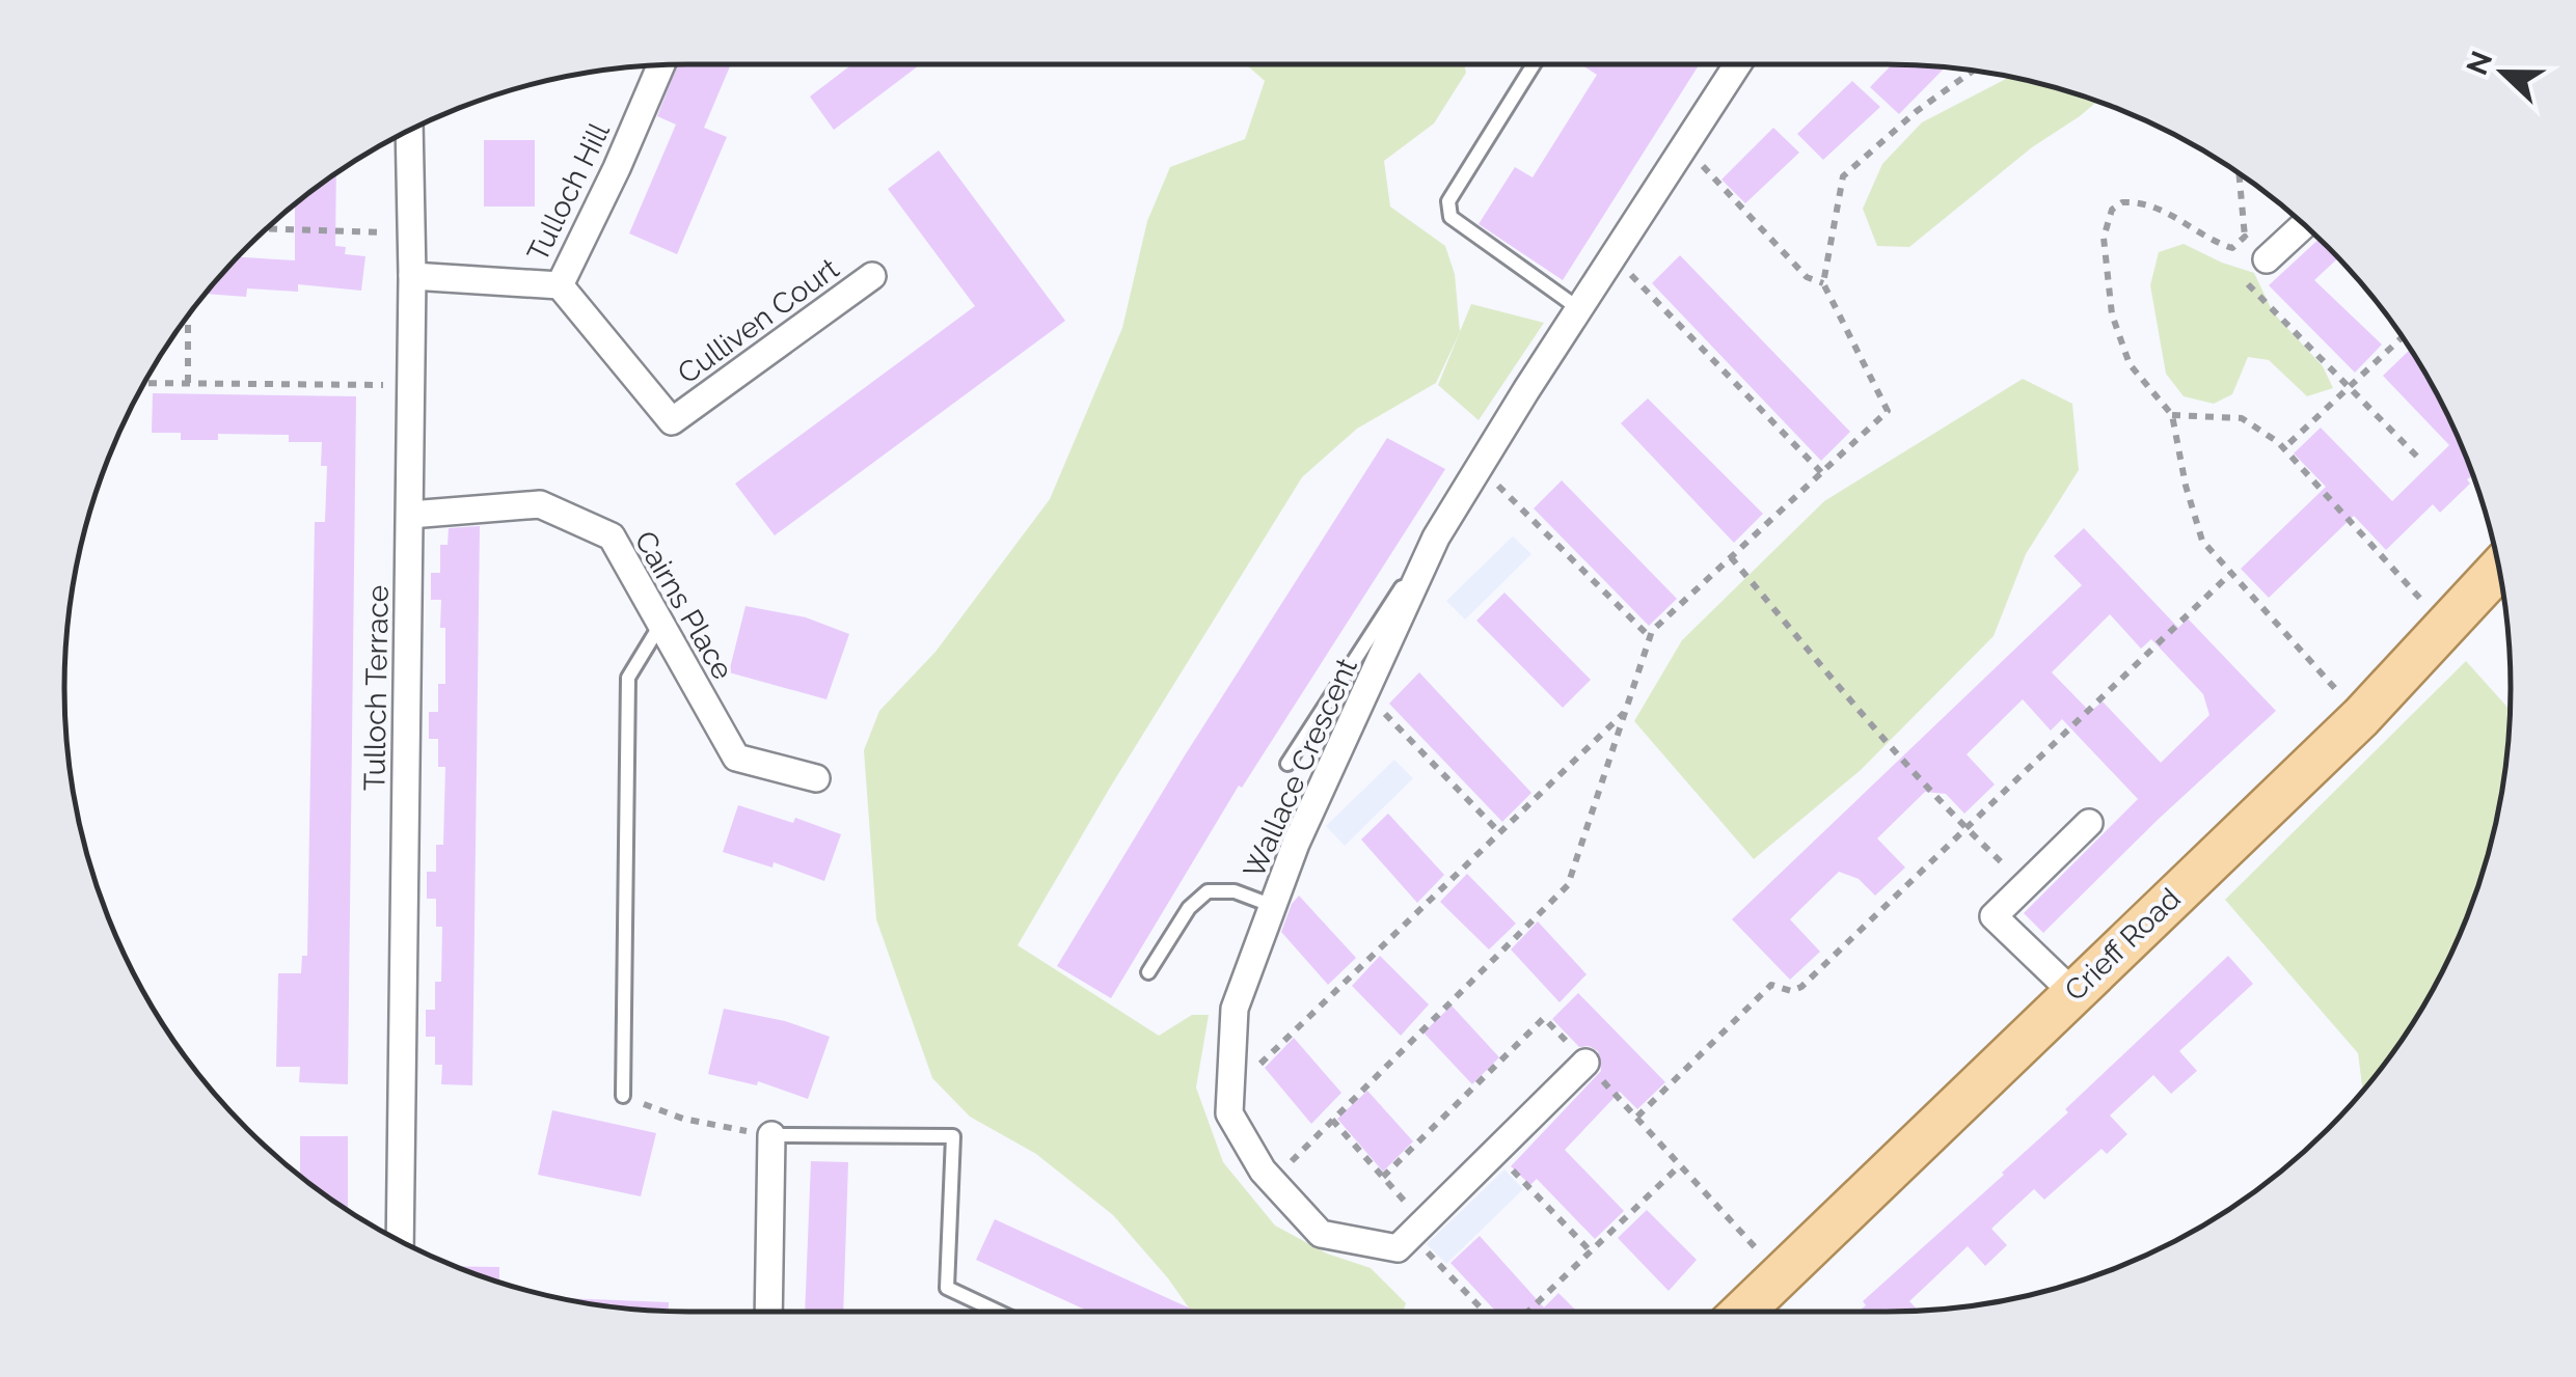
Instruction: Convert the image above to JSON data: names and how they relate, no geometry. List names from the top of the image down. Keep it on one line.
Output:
{"streets":{"main road":["Crieff Road"],"street":["Tulloch Hill","Culliven Court","Cairns Place","Tulloch Terrace","Wallace Crescent"]},"crossings":[["Tulloch Hill","Culliven Court"],["Tulloch Hill","Tulloch Terrace"],["Cairns Place","Tulloch Terrace"]],"north":"left"}
